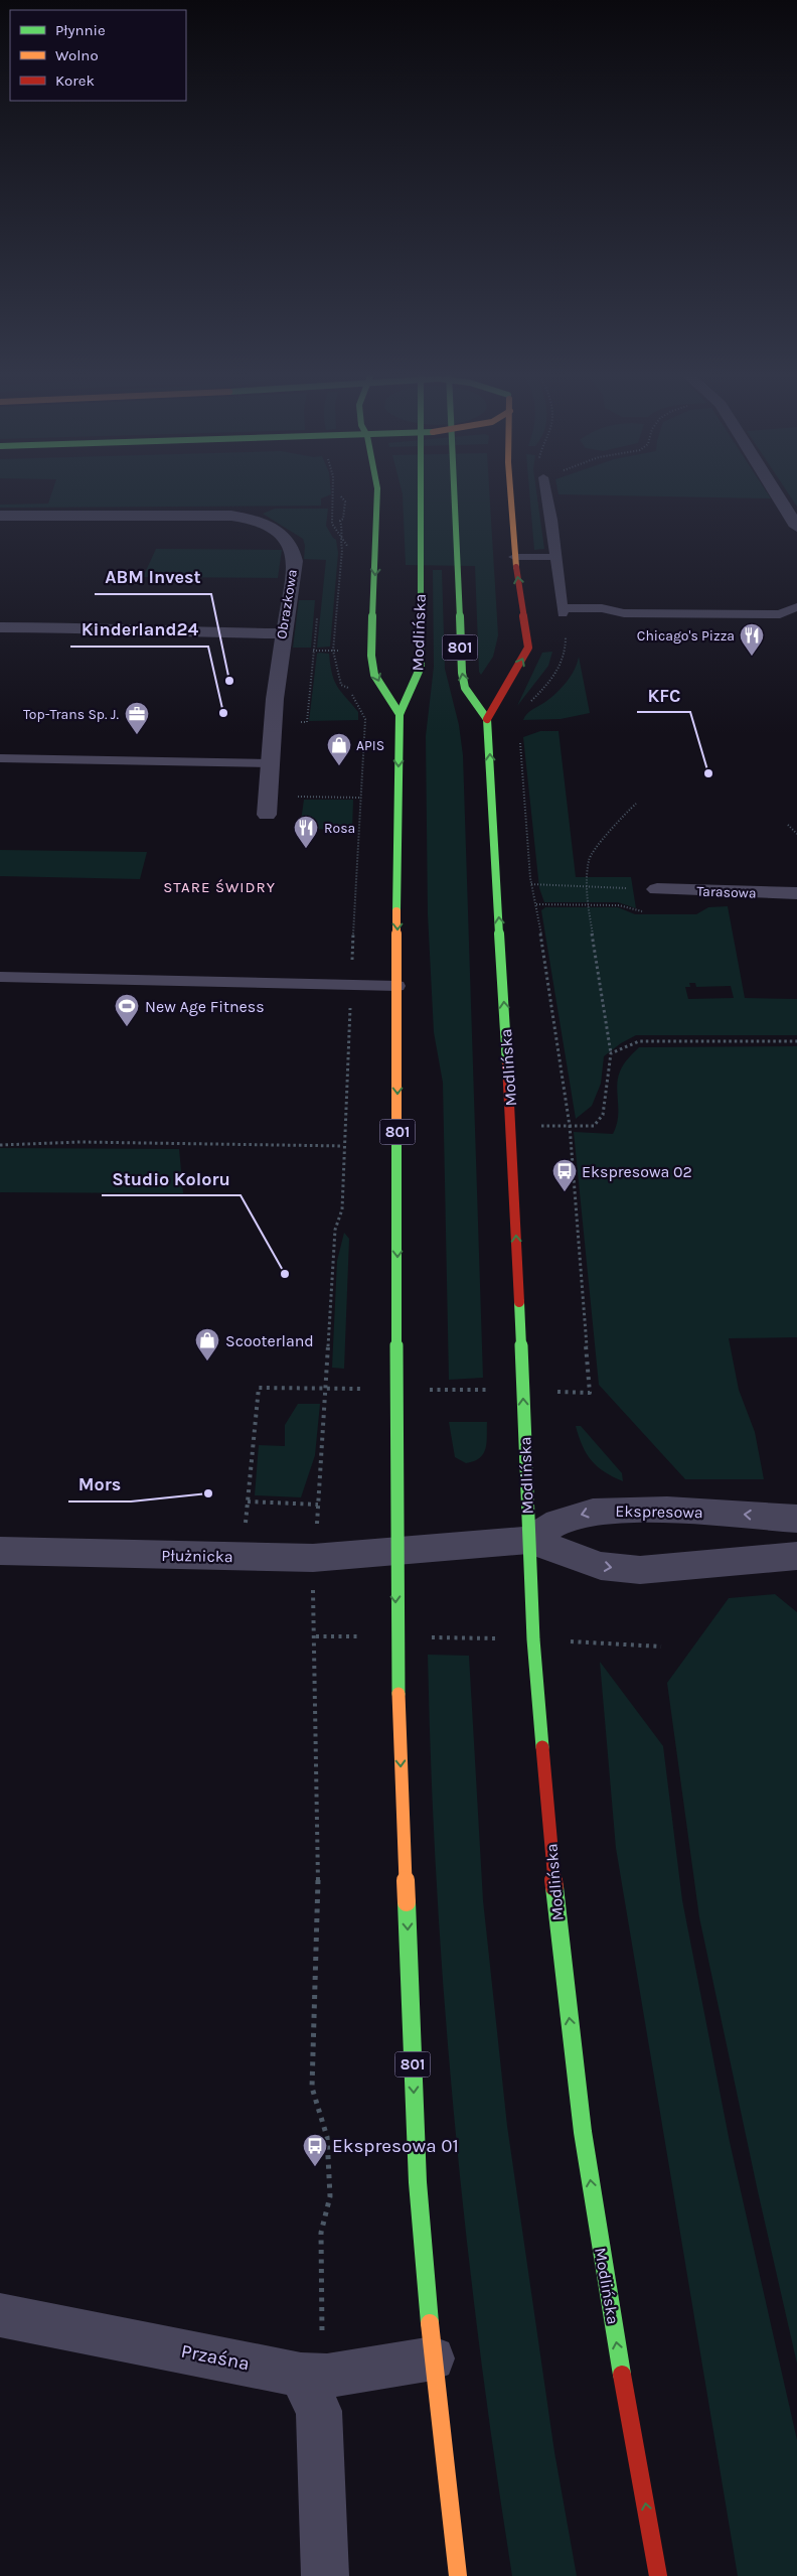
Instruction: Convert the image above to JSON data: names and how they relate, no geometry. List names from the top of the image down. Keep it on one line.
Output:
{"streets":{"main road":["Modlińska","801"],"street":["Obrazkowa","Tarasowa","Ekspresowa","Płużnicka","Przaśna"]},"crossings":[["Modlińska","801"],["Modlińska","Ekspresowa"],["Modlińska","Płużnicka"],["Modlińska","Przaśna"],["Ekspresowa","Płużnicka"]],"districts":["STARE ŚWIDRY"],"places":{"restaurant":["Chicago's Pizza","Rosa"],"other":["ABM Invest","Kinderland24","KFC","Studio Koloru","Mors"],"office":["Top-Trans Sp. J."],"shop":["APIS","Scooterland"],"sports":["New Age Fitness"],"bus stop":["Ekspresowa 02","Ekspresowa 01"]},"legend":["Płynnie","Wolno","Korek"]}
